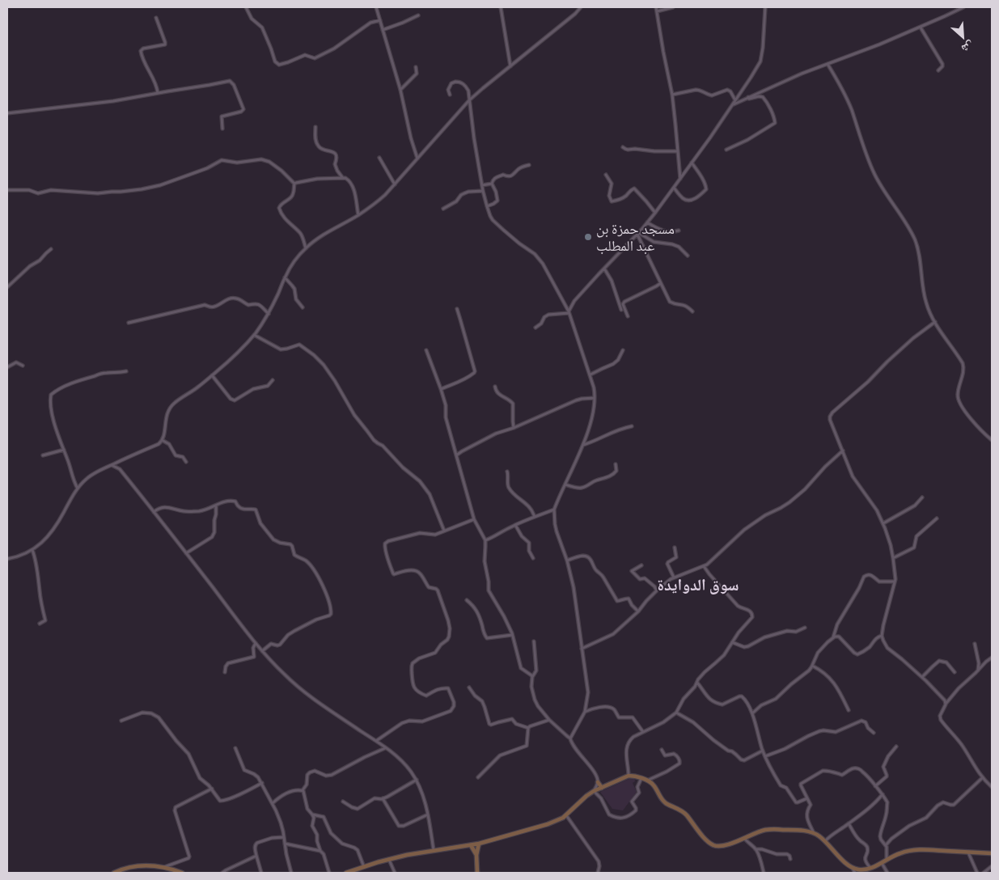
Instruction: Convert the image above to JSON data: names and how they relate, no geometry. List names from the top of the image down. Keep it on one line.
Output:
{"districts":["سوق الدوايدة"],"places":["مسجد حمزة بن عبد المطلب"],"north":"bottom right"}
